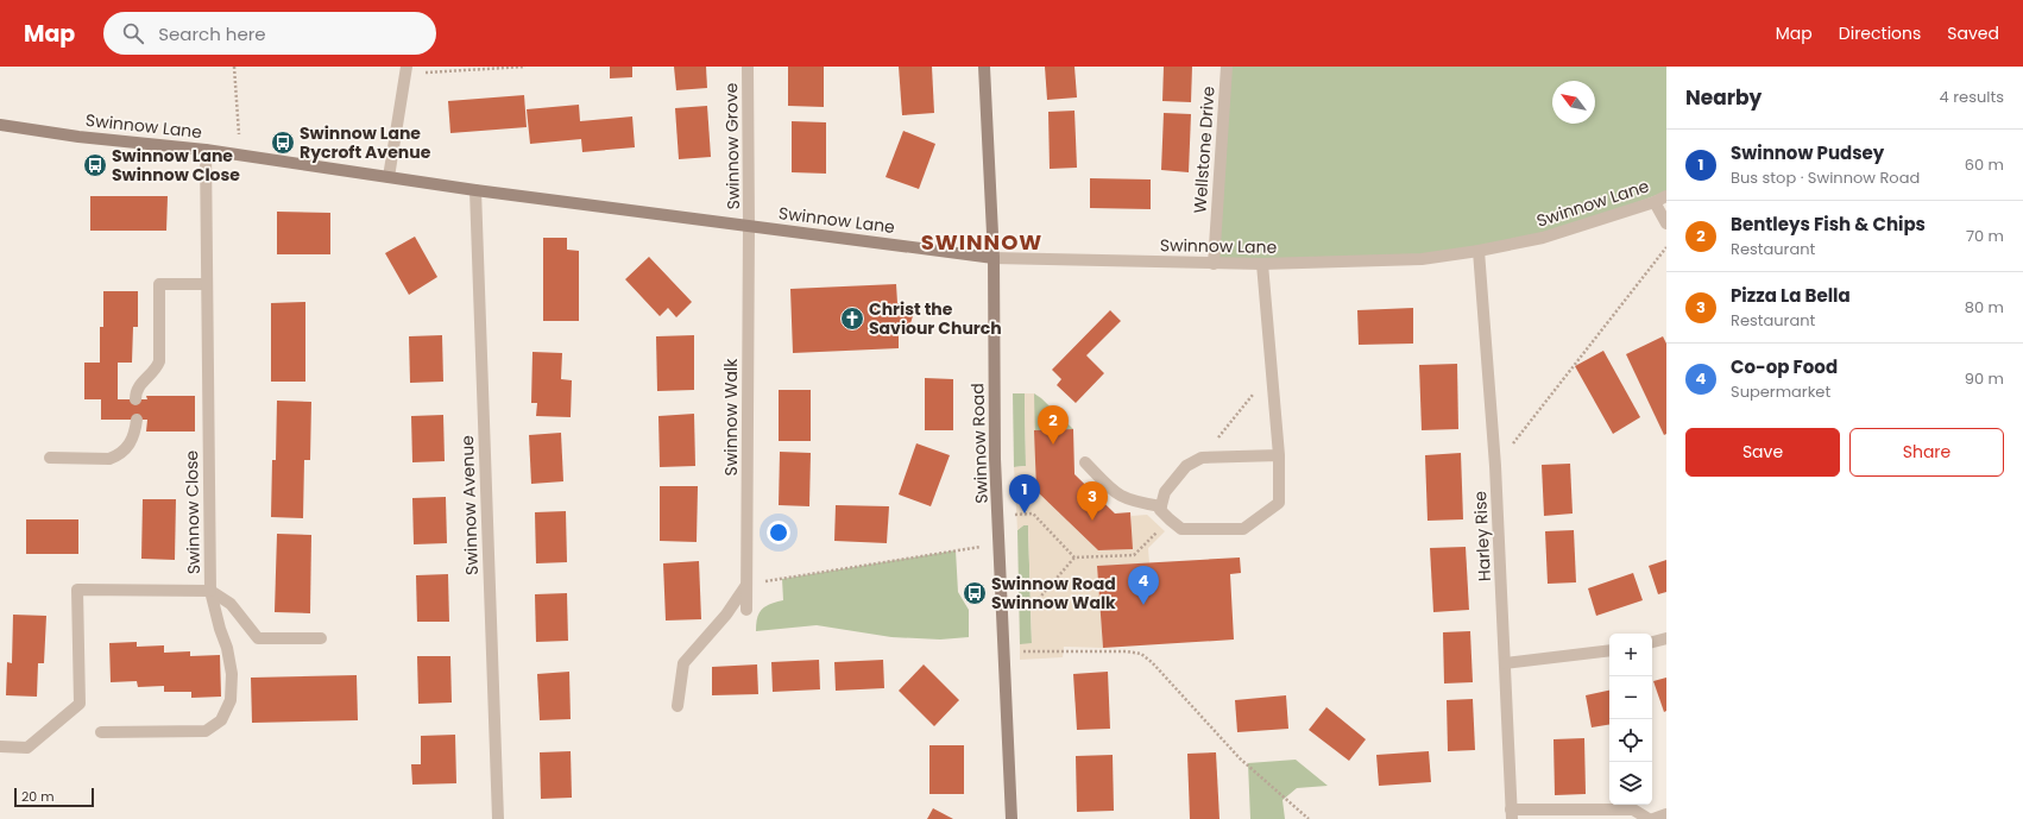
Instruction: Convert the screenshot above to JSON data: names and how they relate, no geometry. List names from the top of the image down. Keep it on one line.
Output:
{"streets":{"street":["Swinnow Lane","Swinnow Grove","Wellstone Drive","Swinnow Walk","Swinnow Road","Swinnow Avenue","Swinnow Close","Harley Rise"]},"crossings":[["Swinnow Lane","Swinnow Grove"],["Swinnow Lane","Wellstone Drive"],["Swinnow Lane","Swinnow Walk"],["Swinnow Lane","Swinnow Road"],["Swinnow Lane","Swinnow Avenue"],["Swinnow Lane","Swinnow Close"],["Swinnow Lane","Harley Rise"],["Swinnow Grove","Swinnow Walk"]],"districts":["SWINNOW"],"places":{"bus stop":["Swinnow Lane Rycroft Avenue","Swinnow Lane Swinnow Close","Swinnow Road Swinnow Walk"],"church":["Christ the Saviour Church"]},"scale_bar":"20 m","north":"top left","page":{"header":"Map","search":"Search here","nav":["Map","Directions","Saved"],"heading":["Nearby","4 results"],"list":[{"mark":"1","name":"Swinnow Pudsey","note":"Bus stop · Swinnow Road","value":"60 m"},{"mark":"2","name":"Bentleys Fish & Chips","note":"Restaurant","value":"70 m"},{"mark":"3","name":"Pizza La Bella","note":"Restaurant","value":"80 m"},{"mark":"4","name":"Co-op Food","note":"Supermarket","value":"90 m"}],"pins":["2","1","3","4"],"buttons":["Save","Share"],"map_buttons":["+","−"],"scale":"20 m"}}
